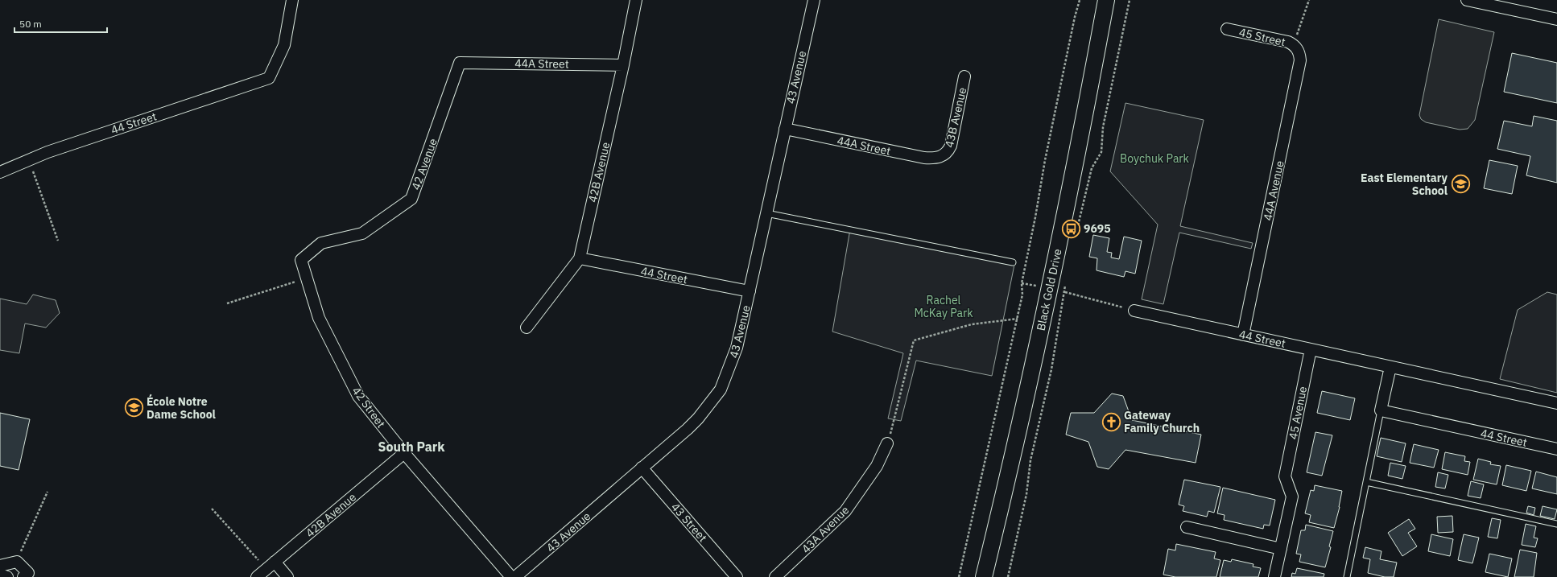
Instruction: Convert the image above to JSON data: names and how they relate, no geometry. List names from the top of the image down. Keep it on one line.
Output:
{"streets":{"main road":["Black Gold Drive"],"street":["45 Street","44A Street","43 Avenue","43B Avenue","44 Street","42 Avenue","42B Avenue","44A Avenue","42 Street","45 Avenue","43 Street","43A Avenue"]},"crossings":[["45 Street","44A Avenue"],["44A Street","43 Avenue"],["44A Street","43B Avenue"],["44A Street","42 Avenue"],["44A Street","42B Avenue"],["43 Avenue","44 Street"],["43 Avenue","43 Street"],["44 Street","42B Avenue"],["44 Street","44A Avenue"],["44 Street","45 Avenue"],["42 Avenue","42 Street"],["42B Avenue","42 Street"]],"districts":["South Park"],"parks":["Boychuk Park","Rachel McKay Park"],"places":{"school or university":["East Elementary School","École Notre Dame School"],"bus stop":["9695"],"church":["Gateway Family Church"]},"scale_bar":"50 m"}
